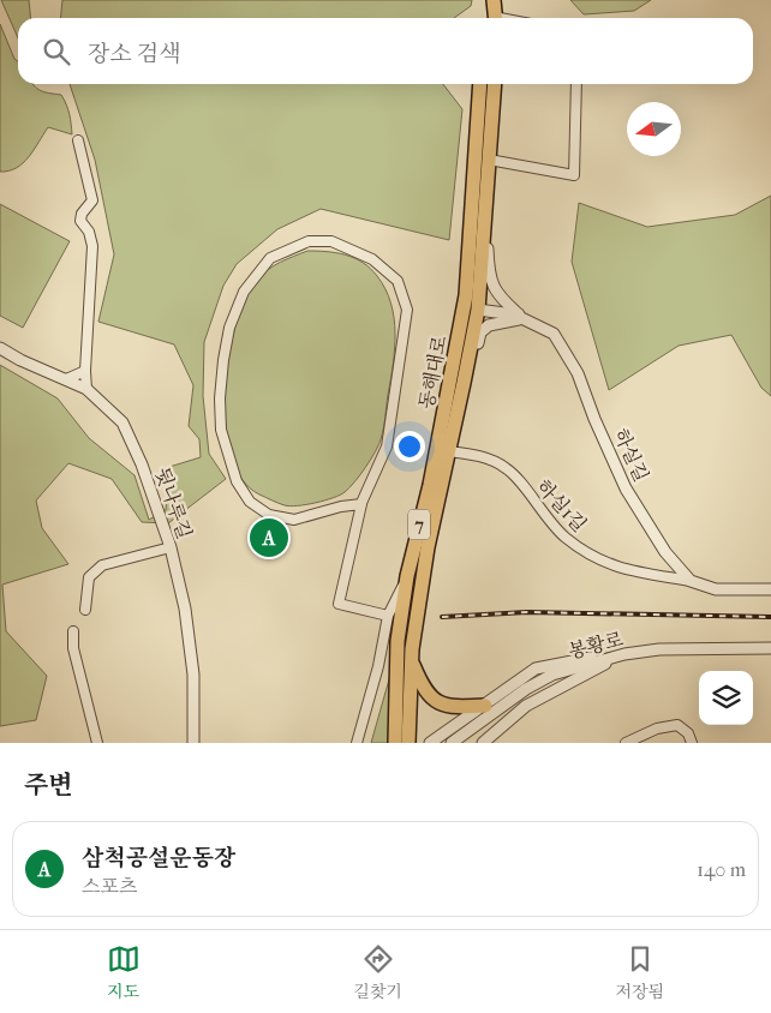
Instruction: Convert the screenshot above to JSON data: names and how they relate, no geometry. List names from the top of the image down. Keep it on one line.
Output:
{"streets":{"main road":["동해대로","7"],"street":["하실길","뒷나루길","하실1길","봉황로"]},"crossings":[["동해대로","하실길"],["동해대로","하실1길"],["하실길","하실1길"]],"north":"left","page":{"search":"장소 검색","pins":"A","heading":"주변","list":[{"mark":"A","name":"삼척공설운동장","note":"스포츠","value":"140 m"}],"nav":["지도","길찾기","저장됨"]}}
